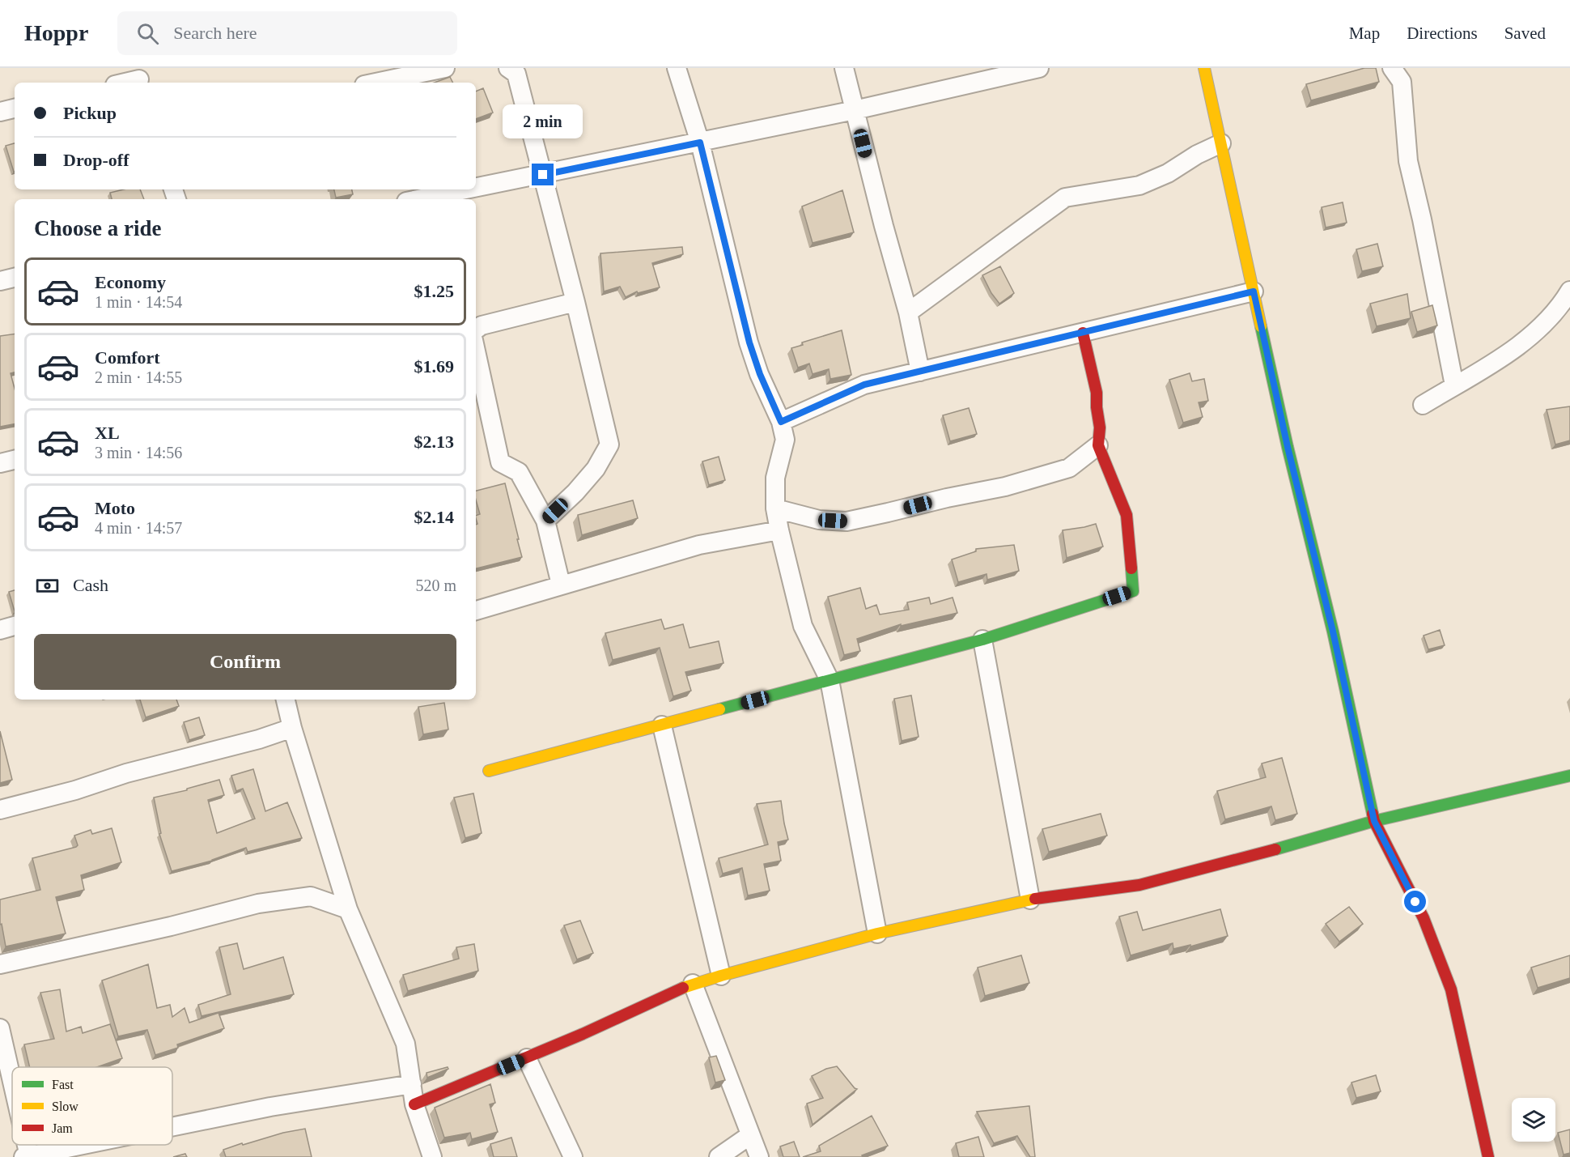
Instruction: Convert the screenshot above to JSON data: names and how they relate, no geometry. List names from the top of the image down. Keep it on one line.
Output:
{"legend":["Fast","Slow","Jam"],"page":{"header":"Hoppr","search":"Search here","nav":["Map","Directions","Saved"],"banner":["Pickup","Drop-off"],"bubble":"2 min","heading":"Choose a ride","list":[{"name":"Economy","note":"1 min · 14:54","value":"$1.25"},{"name":"Comfort","note":"2 min · 14:55","value":"$1.69"},{"name":"XL","note":"3 min · 14:56","value":"$2.13"},{"name":"Moto","note":"4 min · 14:57","value":"$2.14"}],"pay":["Cash","520 m"],"buttons":"Confirm"}}
